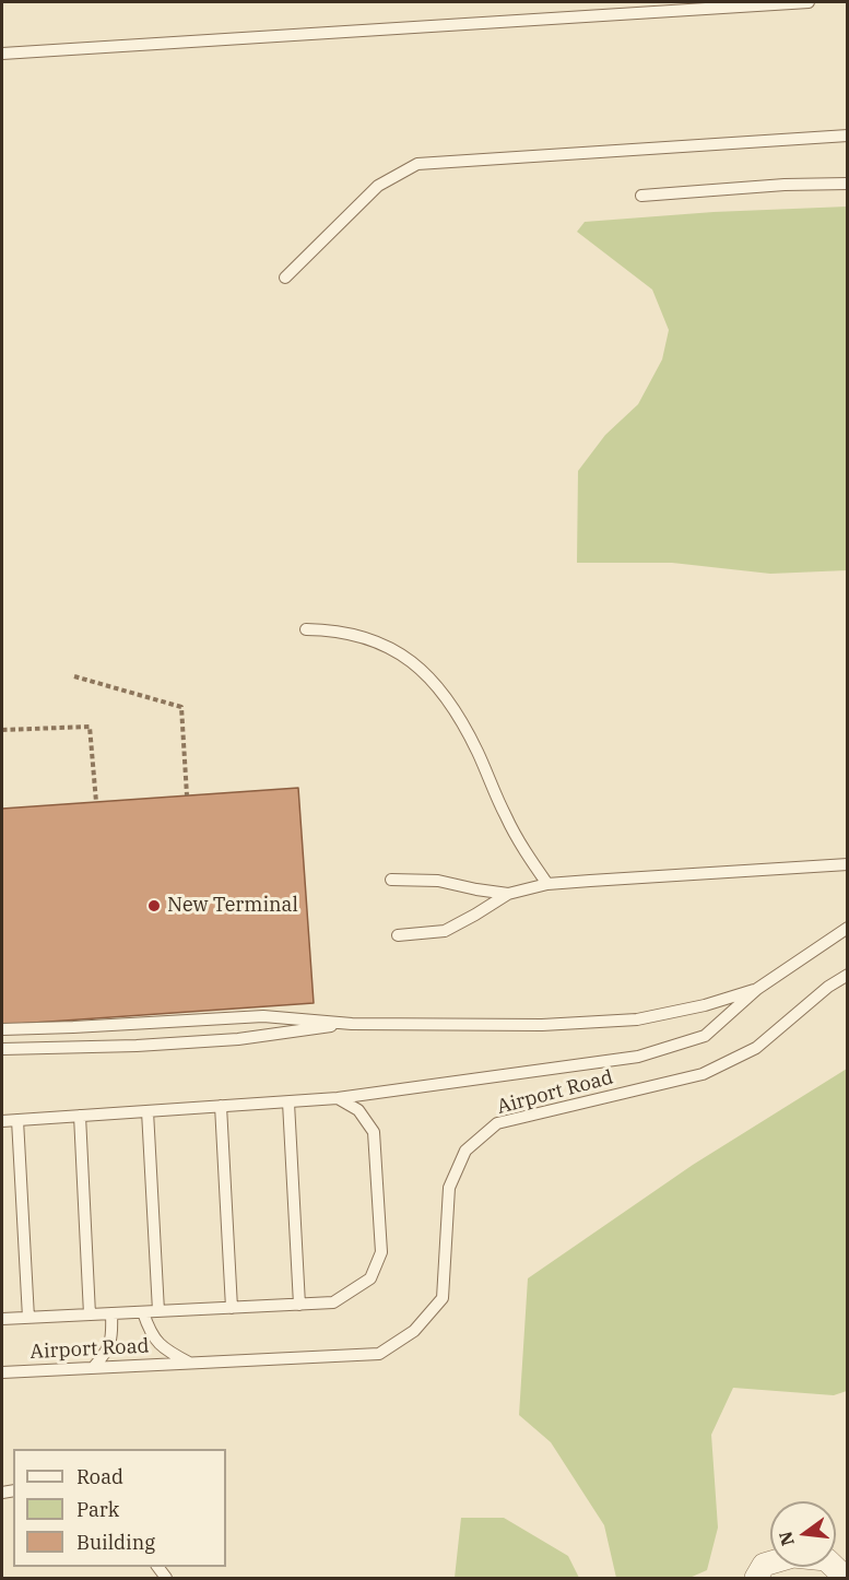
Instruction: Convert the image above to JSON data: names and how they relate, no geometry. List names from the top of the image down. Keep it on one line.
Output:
{"streets":{"lane":["Airport Road"]},"places":["New Terminal"],"legend":["Road","Park","Building"],"north":"left"}
